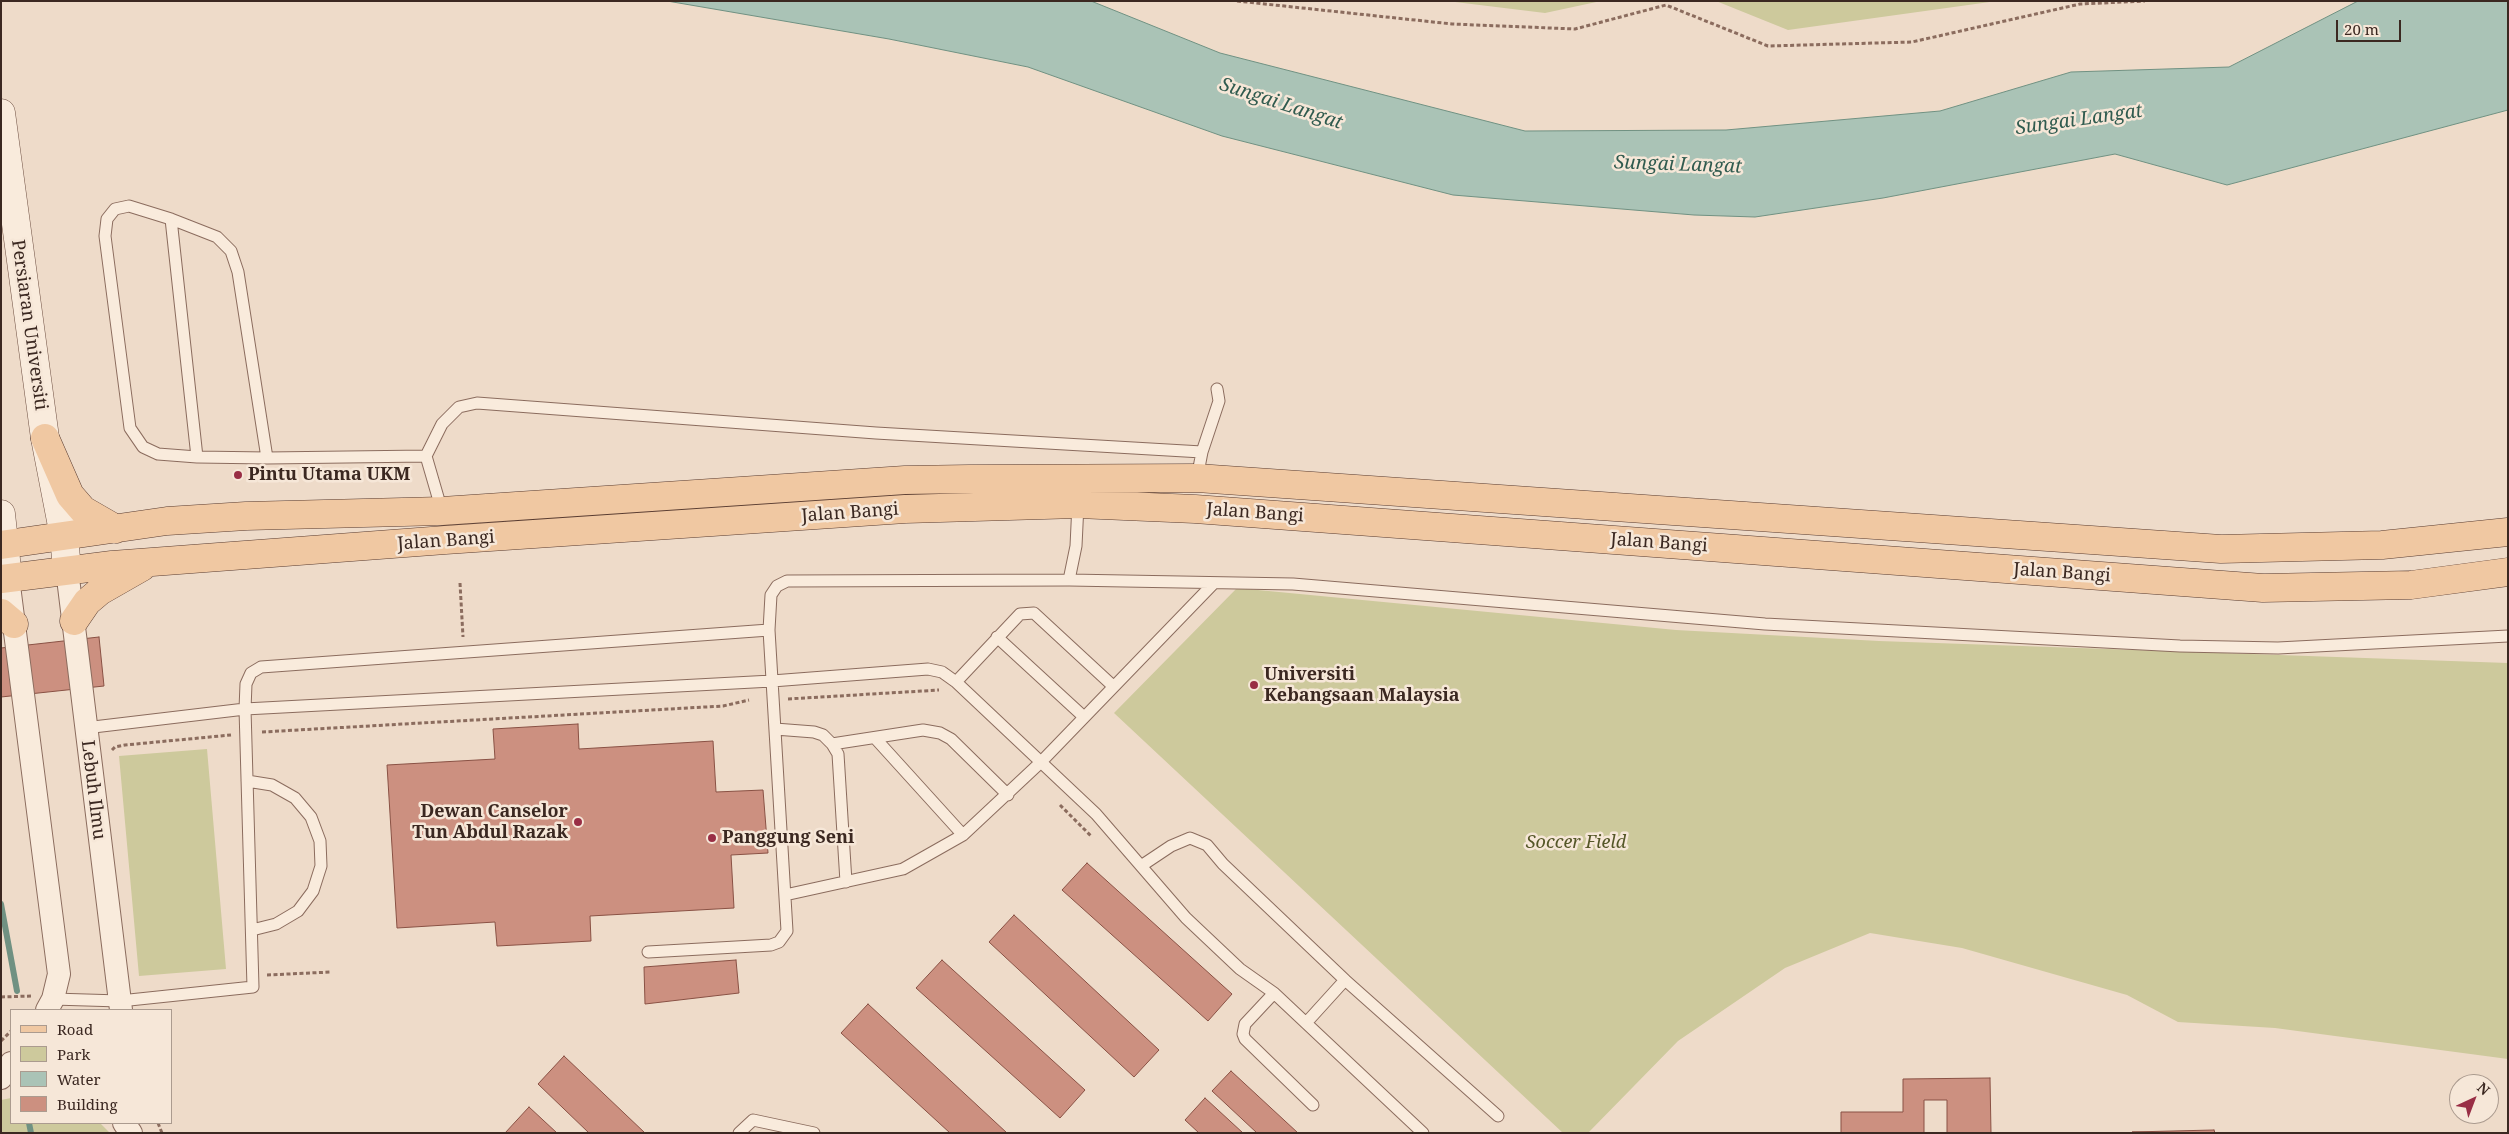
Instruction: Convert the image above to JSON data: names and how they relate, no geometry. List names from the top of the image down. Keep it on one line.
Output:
{"streets":{"main road":["Persiaran Universiti","Jalan Bangi"],"street":["Lebuh Ilmu"]},"crossings":[["Persiaran Universiti","Jalan Bangi"],["Persiaran Universiti","Lebuh Ilmu"],["Jalan Bangi","Lebuh Ilmu"]],"water":["Sungai Langat"],"parks":["Soccer Field"],"places":["Pintu Utama UKM","Universiti Kebangsaan Malaysia","Dewan Canselor Tun Abdul Razak","Panggung Seni"],"legend":["Road","Park","Water","Building"],"scale_bar":"20 m","north":"top right"}
